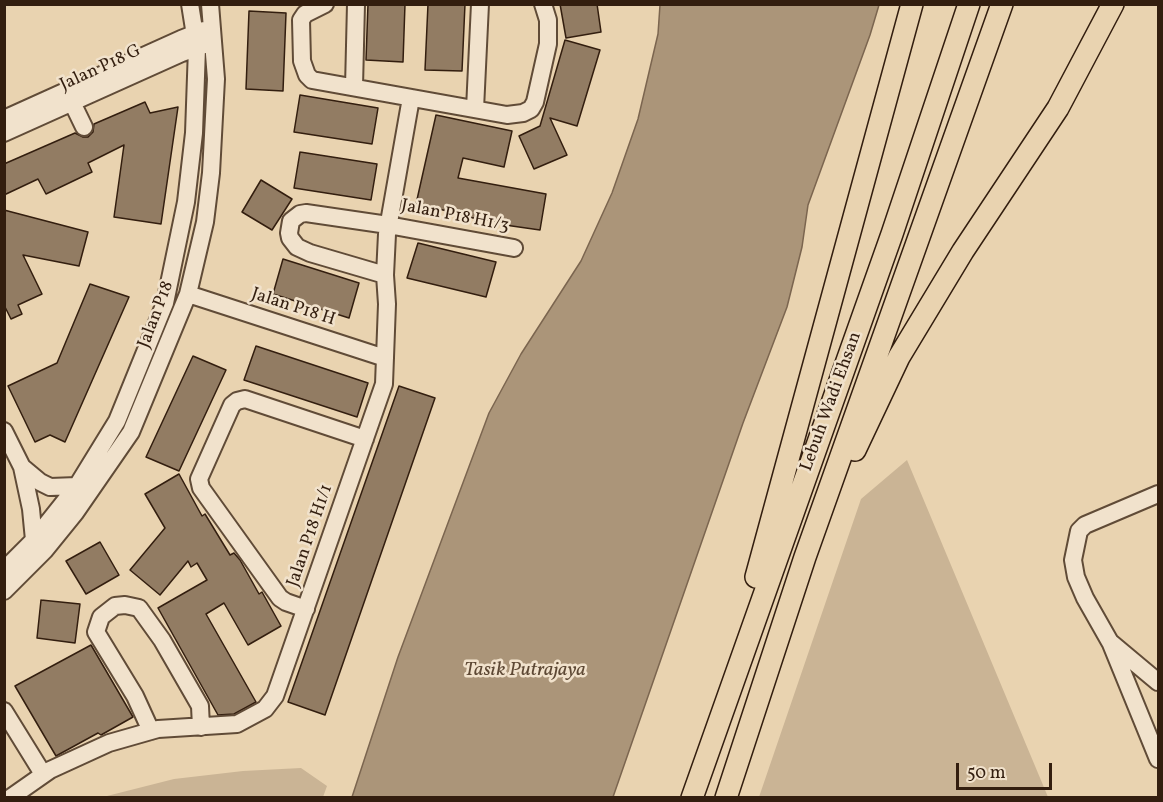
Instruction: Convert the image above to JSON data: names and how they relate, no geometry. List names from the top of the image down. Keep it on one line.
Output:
{"streets":{"main road":["Lebuh Wadi Ehsan"],"street":["Jalan P18 G","Jalan P18 H1/3","Jalan P18 H","Jalan P18","Jalan P18 H1/1"]},"crossings":[["Jalan P18 G","Jalan P18"],["Jalan P18 H1/3","Jalan P18 H1/1"],["Jalan P18 H","Jalan P18"],["Jalan P18 H","Jalan P18 H1/1"]],"water":["Tasik Putrajaya"],"scale_bar":"50 m"}
